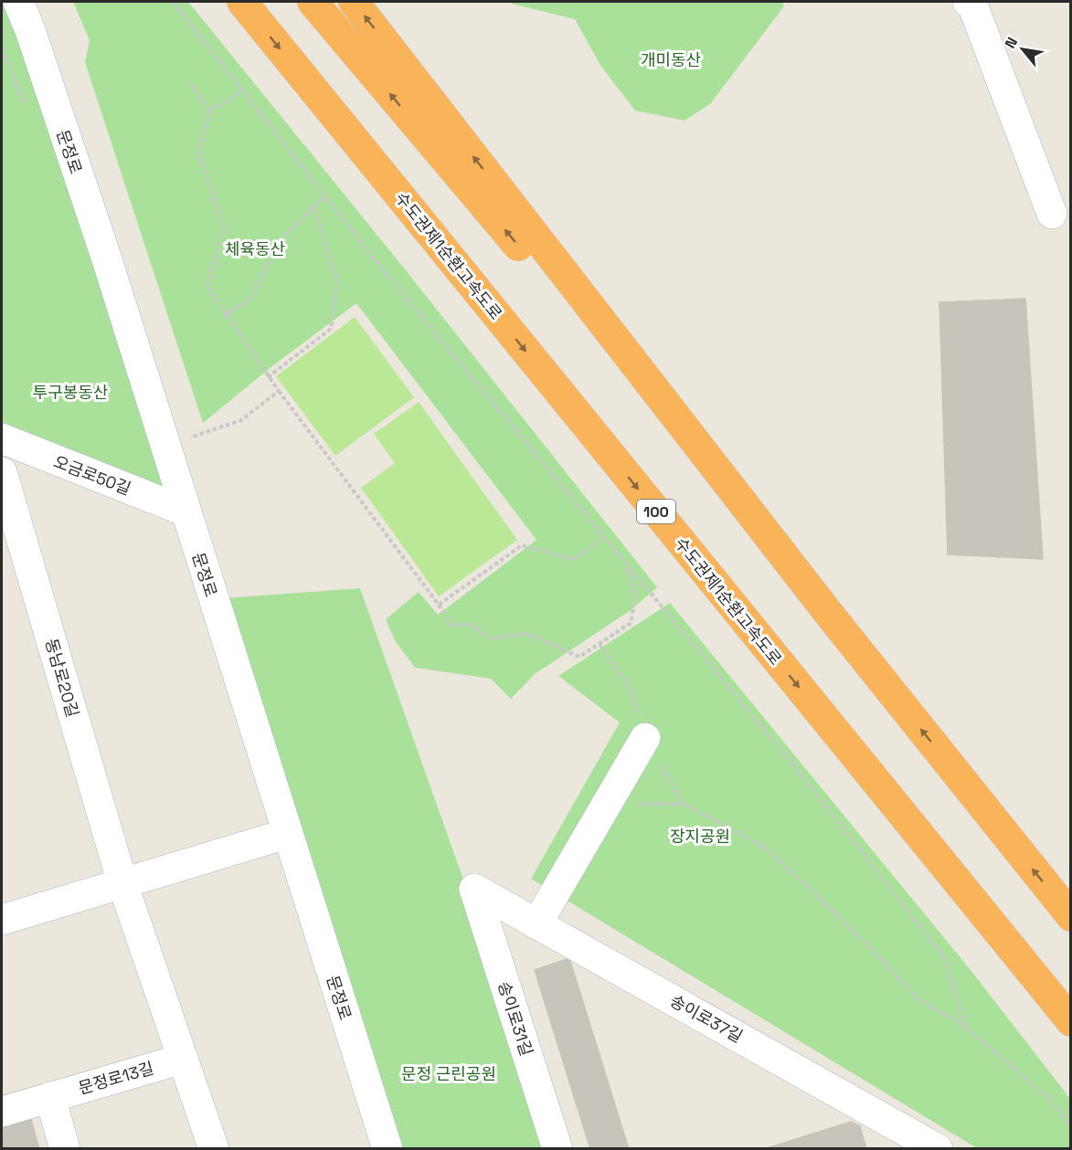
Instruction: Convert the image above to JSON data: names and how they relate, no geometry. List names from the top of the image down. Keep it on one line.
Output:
{"streets":{"highway":["수도권제1순환고속도로","100"],"street":["문정로","오금로50길","동남로20길","송이로31길","송이로37길","문정로13길"]},"crossings":[["문정로","오금로50길"],["동남로20길","문정로13길"],["송이로31길","송이로37길"]],"parks":["개미동산","체육동산","투구봉동산","장지공원","문정 근린공원"],"north":"top left"}
